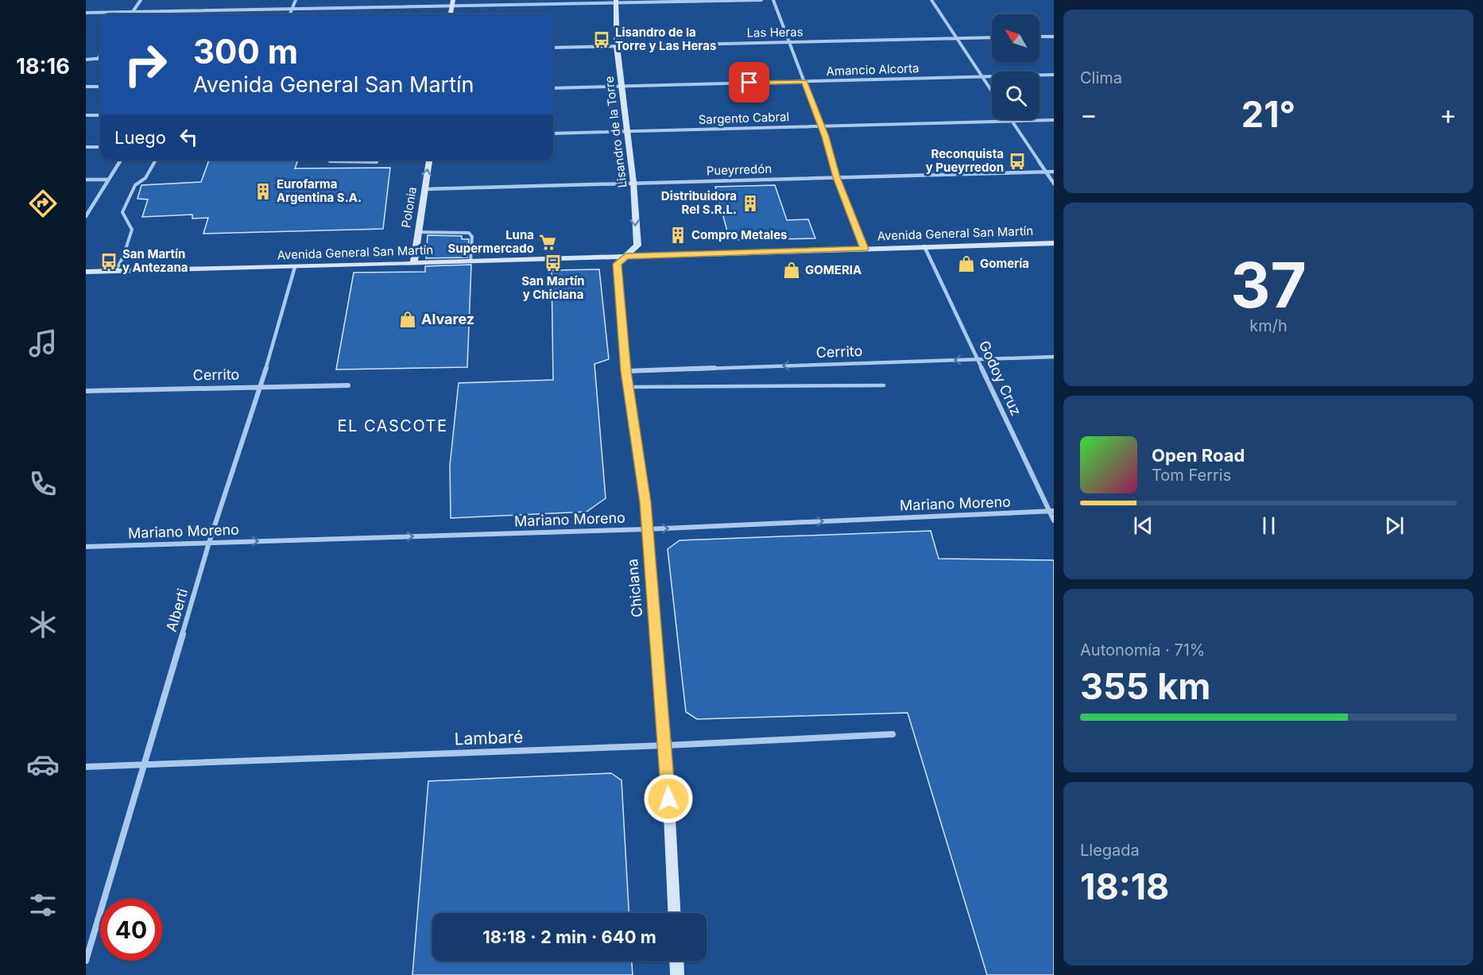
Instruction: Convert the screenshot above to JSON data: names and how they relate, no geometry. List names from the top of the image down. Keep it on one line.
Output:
{"streets":{"street":["Las Heras","Amancio Alcorta","Sargento Cabral","Lisandro de la Torre","Pueyrredón","Polonia","Avenida General San Martín","Cerrito","Godoy Cruz","Mariano Moreno","Chiclana","Alberti","Lambaré"]},"crossings":[["Las Heras","Lisandro de la Torre"],["Amancio Alcorta","Lisandro de la Torre"],["Sargento Cabral","Lisandro de la Torre"],["Lisandro de la Torre","Pueyrredón"],["Lisandro de la Torre","Avenida General San Martín"],["Lisandro de la Torre","Chiclana"],["Pueyrredón","Polonia"],["Polonia","Avenida General San Martín"],["Avenida General San Martín","Godoy Cruz"],["Avenida General San Martín","Chiclana"],["Avenida General San Martín","Alberti"],["Cerrito","Godoy Cruz"],["Cerrito","Chiclana"],["Cerrito","Alberti"],["Godoy Cruz","Mariano Moreno"],["Mariano Moreno","Chiclana"],["Mariano Moreno","Alberti"],["Chiclana","Lambaré"],["Alberti","Lambaré"]],"one_way":["Cerrito","Mariano Moreno"],"districts":["EL CASCOTE"],"places":{"bus stop":["Lisandro de la Torre y Las Heras","Reconquista y Pueyrredon","San Martín y Antezana","San Martín y Chiclana"],"building":["Eurofarma Argentina S.A.","Distribuidora Rel S.R.L.","Compro Metales"],"supermarket":["Luna Supermercado"],"shop":["Gomería","GOMERIA","Alvarez"]},"north":"top left","page":{"tabs":"18:16","tile":["Clima",["37","km/h"],["Autonomía · 71%","355 km"],["Llegada","18:18"]],"turn":["300 m","Avenida General San Martín"],"heat":["−","21°","+"],"then":"Luego","song":["Open Road","Tom Ferris"],"limit":"40","trip":"18:18 · 2 min · 640 m"}}
